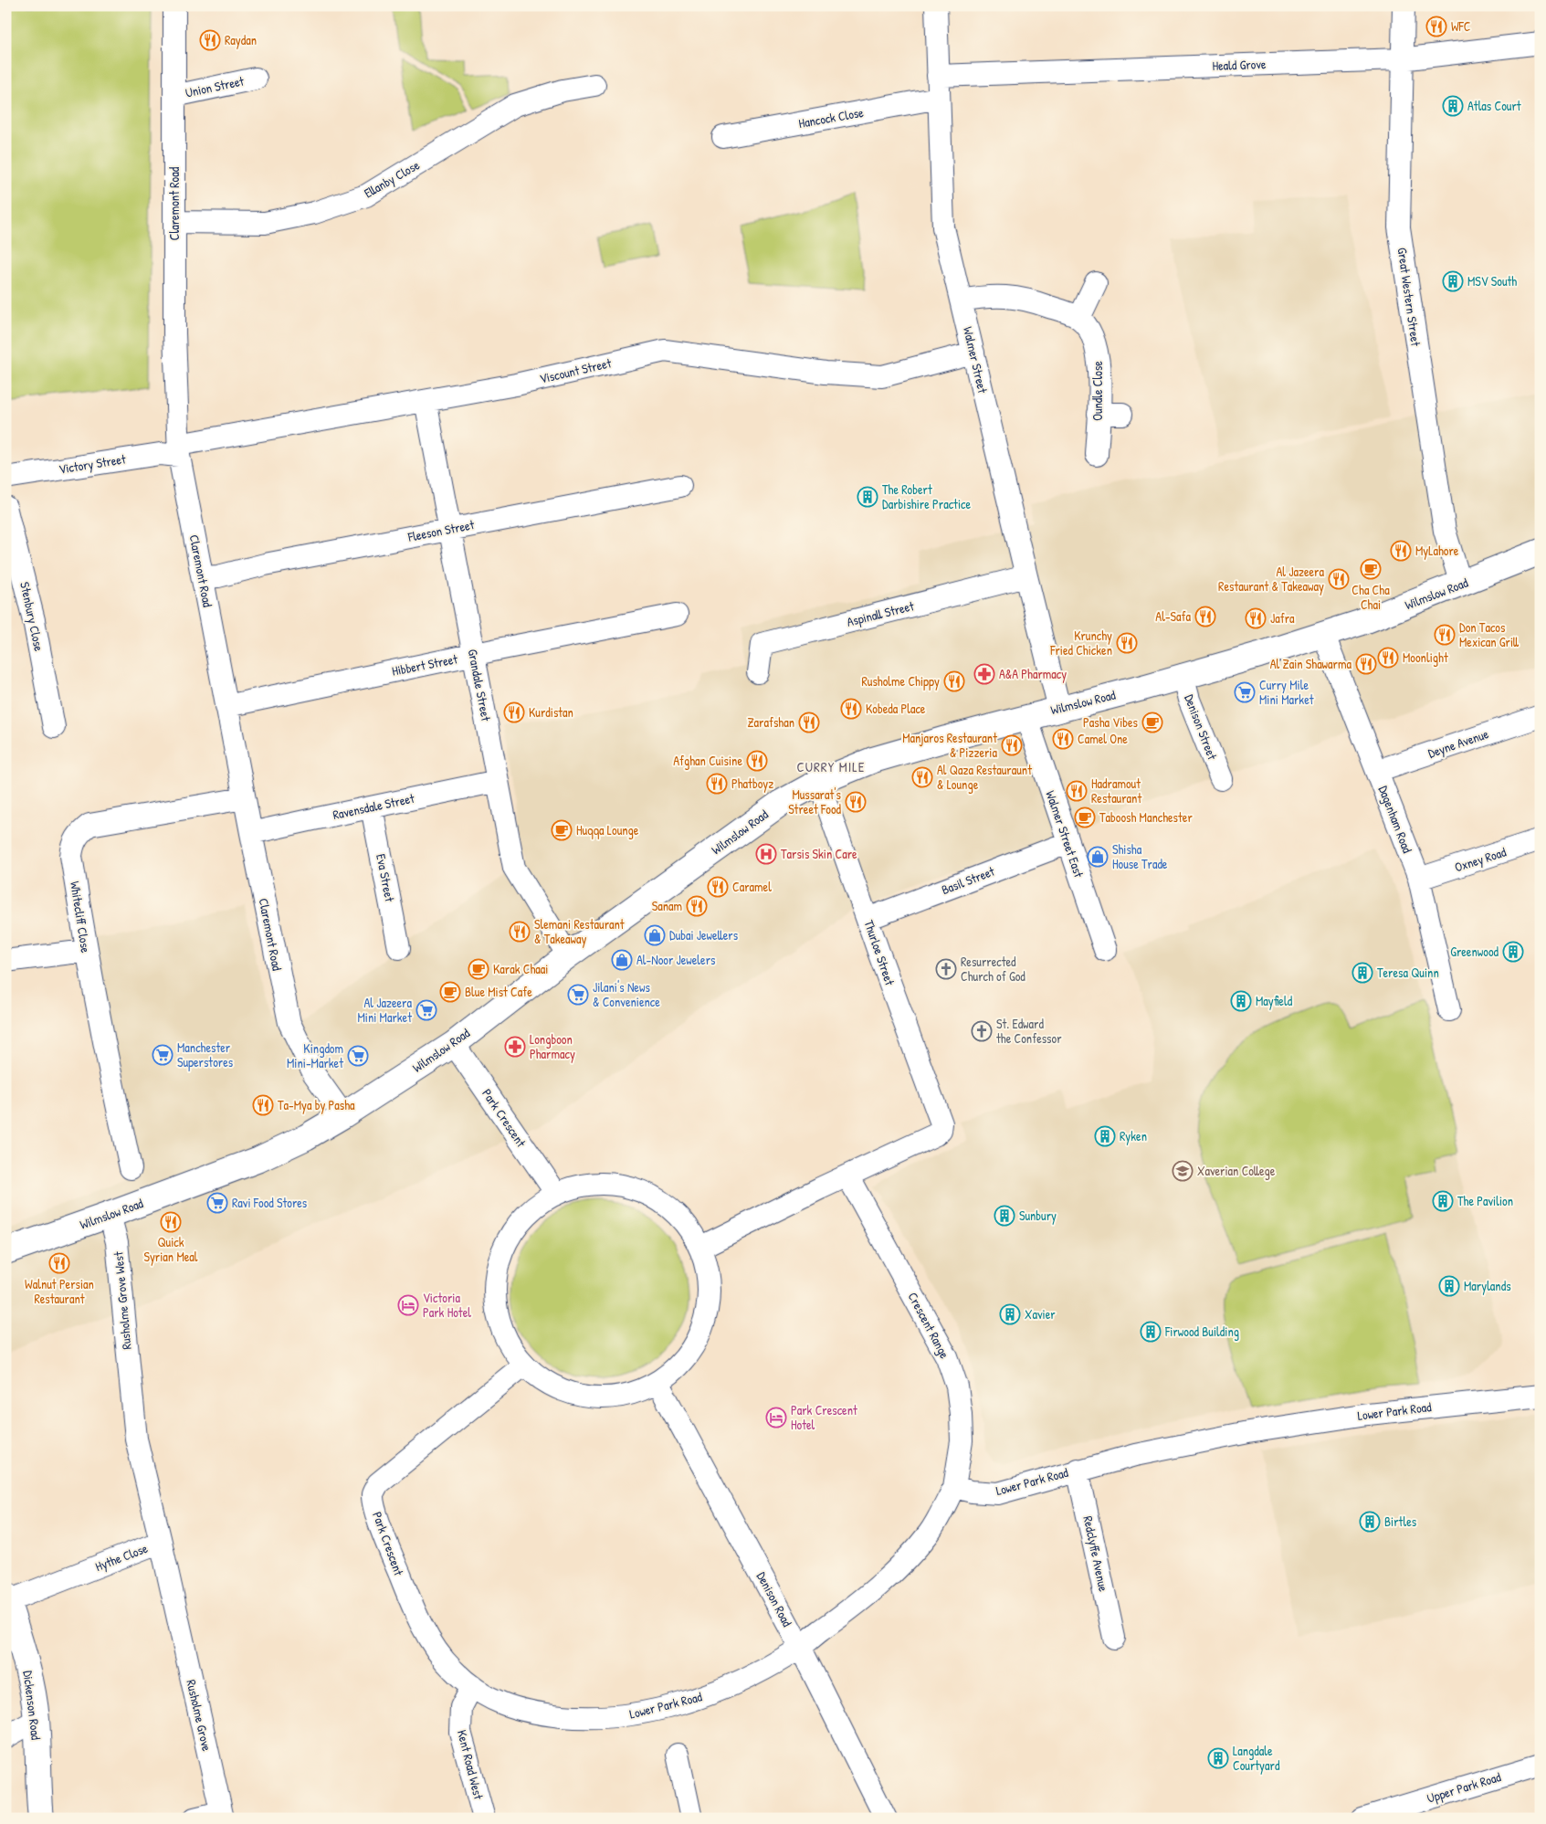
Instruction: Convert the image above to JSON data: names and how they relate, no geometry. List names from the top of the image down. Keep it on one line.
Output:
{"streets":{"main road":["Wilmslow Road","Dickenson Road"],"street":["Heald Grove","Union Street","Hancock Close","Ellanby Close","Claremont Road","Great Western Street","Walmer Street","Viscount Street","Oundle Close","Victory Street","Fleeson Street","Aspinall Street","Stenbury Close","Hibbert Street","Grandale Street","Denison Street","Deyne Avenue","Ravensdale Street","Dagenham Road","Walmer Street East","Oxney Road","Eva Street","Basil Street","Whitecliff Close","Thurloe Street","Park Crescent","Rusholme Grove West","Crescent Range","Lower Park Road","Redclyffe Avenue","Hythe Close","Denison Road","Rusholme Grove","Kent Road West","Upper Park Road"]},"crossings":[["Heald Grove","Great Western Street"],["Heald Grove","Walmer Street"],["Union Street","Claremont Road"],["Hancock Close","Walmer Street"],["Ellanby Close","Claremont Road"],["Claremont Road","Viscount Street"],["Claremont Road","Victory Street"],["Claremont Road","Fleeson Street"],["Claremont Road","Wilmslow Road"],["Claremont Road","Hibbert Street"],["Claremont Road","Ravensdale Street"],["Claremont Road","Whitecliff Close"],["Great Western Street","Wilmslow Road"],["Walmer Street","Viscount Street"],["Walmer Street","Wilmslow Road"],["Walmer Street","Aspinall Street"],["Viscount Street","Victory Street"],["Viscount Street","Grandale Street"],["Fleeson Street","Grandale Street"],["Wilmslow Road","Grandale Street"],["Wilmslow Road","Denison Street"],["Wilmslow Road","Dagenham Road"],["Wilmslow Road","Walmer Street East"],["Wilmslow Road","Thurloe Street"],["Wilmslow Road","Park Crescent"],["Wilmslow Road","Rusholme Grove West"],["Hibbert Street","Grandale Street"],["Grandale Street","Ravensdale Street"],["Deyne Avenue","Dagenham Road"],["Ravensdale Street","Eva Street"],["Dagenham Road","Oxney Road"],["Walmer Street East","Basil Street"],["Basil Street","Thurloe Street"],["Thurloe Street","Crescent Range"],["Park Crescent","Lower Park Road"],["Park Crescent","Kent Road West"],["Rusholme Grove West","Hythe Close"],["Crescent Range","Lower Park Road"],["Lower Park Road","Redclyffe Avenue"],["Lower Park Road","Denison Road"],["Lower Park Road","Kent Road West"],["Hythe Close","Dickenson Road"],["Hythe Close","Rusholme Grove"]],"districts":["CURRY MILE"],"places":{"restaurant":["WFC","Raydan","MyLahore","Al Jazeera Restaurant & Takeaway","Al-Safa","Jafra","Don Tacos Mexican Grill","Krunchy Fried Chicken","Moonlight","Al Zain Shawarma","Rusholme Chippy","Kobeda Place","Kurdistan","Zarafshan","Camel One","Manjaros Restaurant & Pizzeria","Afghan Cuisine","Al Qaza Restauraunt & Lounge","Phatboyz","Hadramout Restaurant","Mussarat's Street Food","Caramel","Sanam","Slemani Restaurant & Takeaway","Ta-Mya by Pasha","Quick Syrian Meal","Walnut Persian Restaurant"],"building":["Atlas Court","MSV South","The Robert Darbishire Practice","Greenwood","Teresa Quinn","Mayfield","Ryken","The Pavilion","Sunbury","Marylands","Xavier","Firwood Building","Birtles","Langdale Courtyard"],"cafe":["Cha Cha Chai","Pasha Vibes","Taboosh Manchester","Huqqa Lounge","Karak Chaai","Blue Mist Cafe"],"pharmacy":["A&A Pharmacy","Longboon Pharmacy"],"supermarket":["Curry Mile Mini Market","Jilani's News & Convenience","Al Jazeera Mini Market","Manchester Superstores","Kingdom Mini-Market","Ravi Food Stores"],"hospital":["Tarsis Skin Care"],"shop":["Shisha House Trade","Dubai Jewellers","Al-Noor Jewelers"],"church":["Resurrected Church of God","St. Edward the Confessor"],"school or university":["Xaverian College"],"hotel":["Victoria Park Hotel","Park Crescent Hotel"]}}
